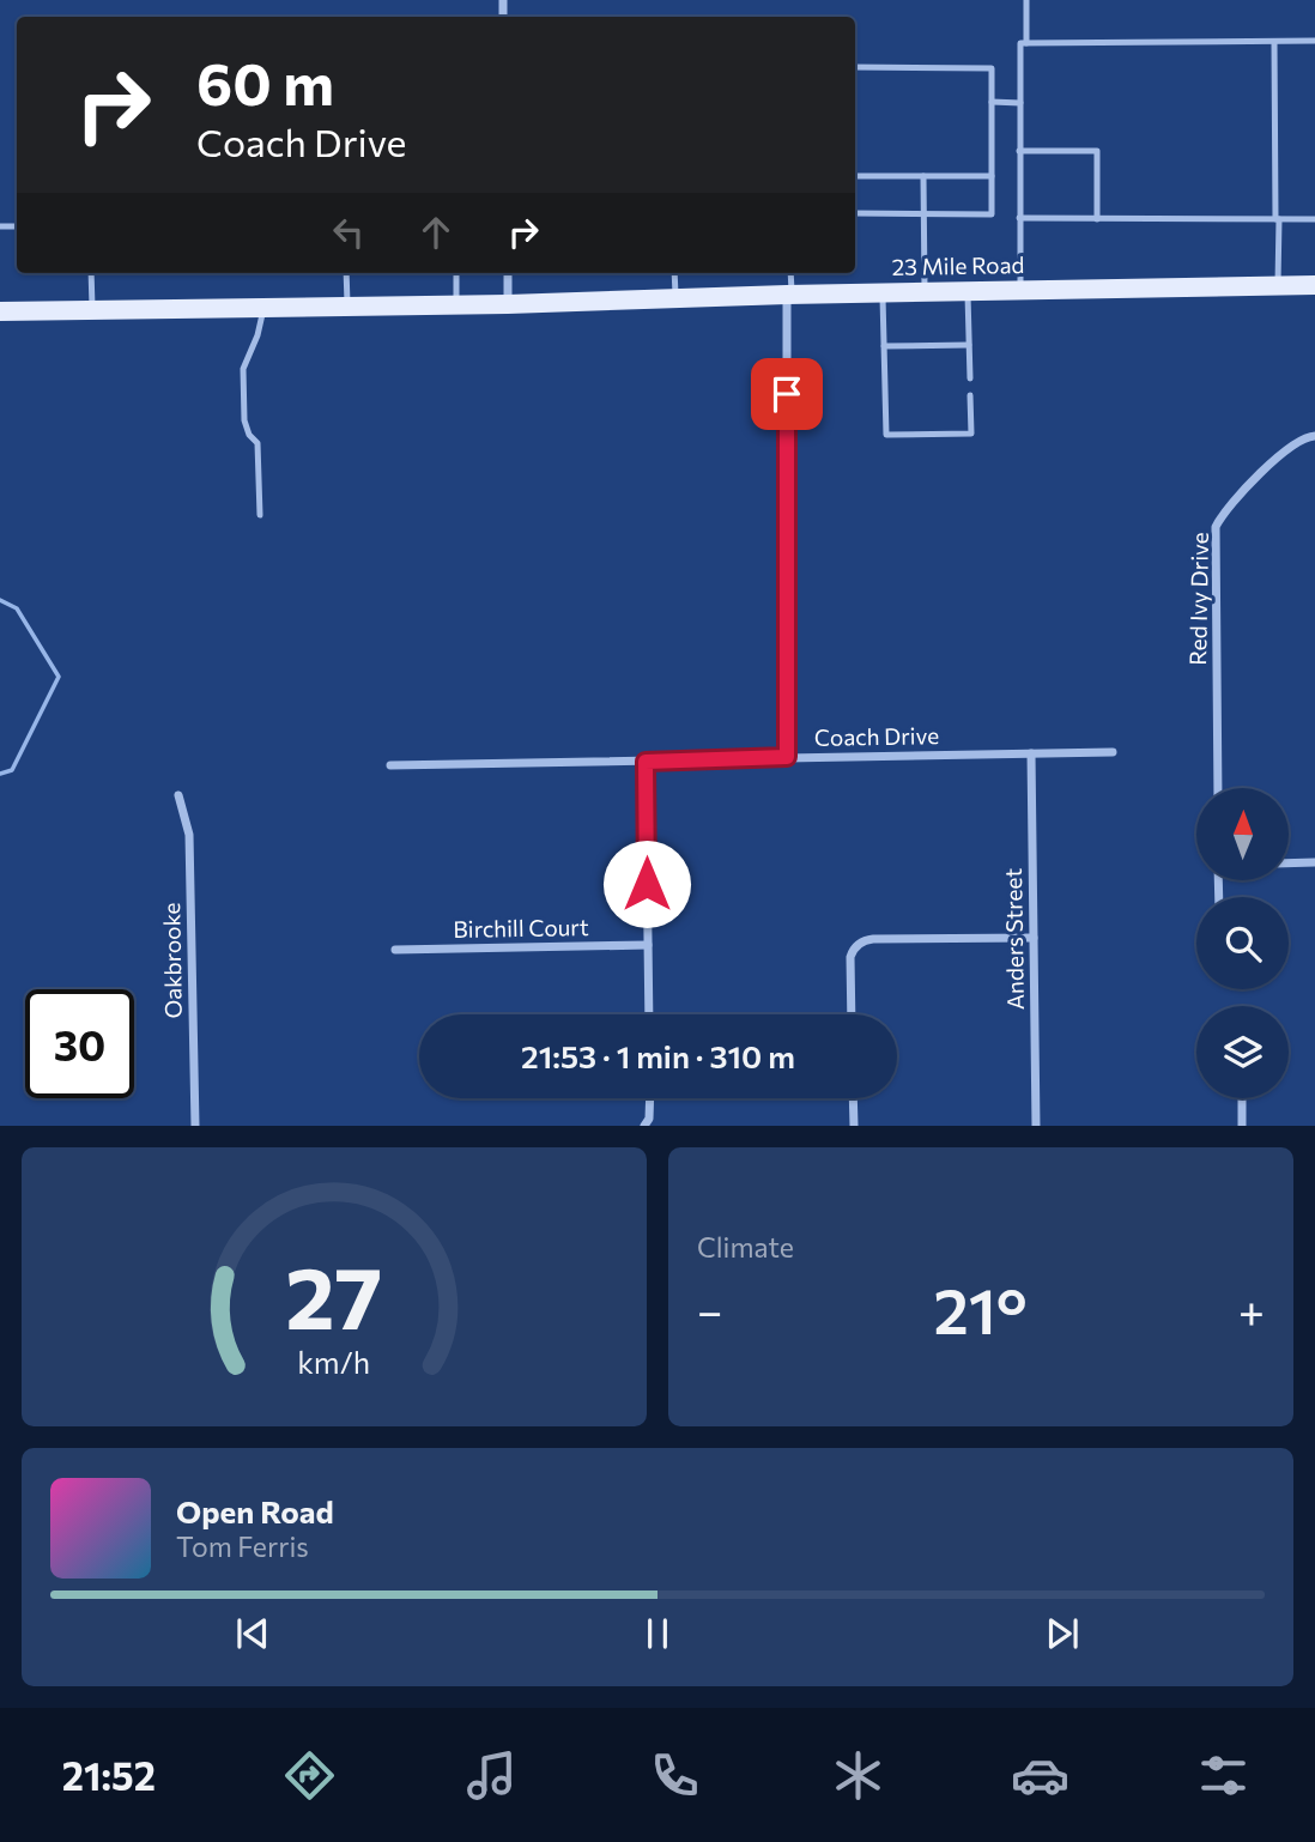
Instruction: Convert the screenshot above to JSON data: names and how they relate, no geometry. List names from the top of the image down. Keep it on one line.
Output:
{"streets":{"main road":["23 Mile Road"],"street":["Red Ivy Drive","Coach Drive","Birchill Court","Anders Street","Oakbrooke"]},"crossings":[["Coach Drive","Anders Street"]],"north":"top","page":{"turn":["60 m","Coach Drive"],"limit":"30","trip":"21:53 · 1 min · 310 m","tile":"Climate","heat":["−","21°","+"],"song":["Open Road","Tom Ferris"],"tabs":"21:52","gauge":["27","km/h"]}}
